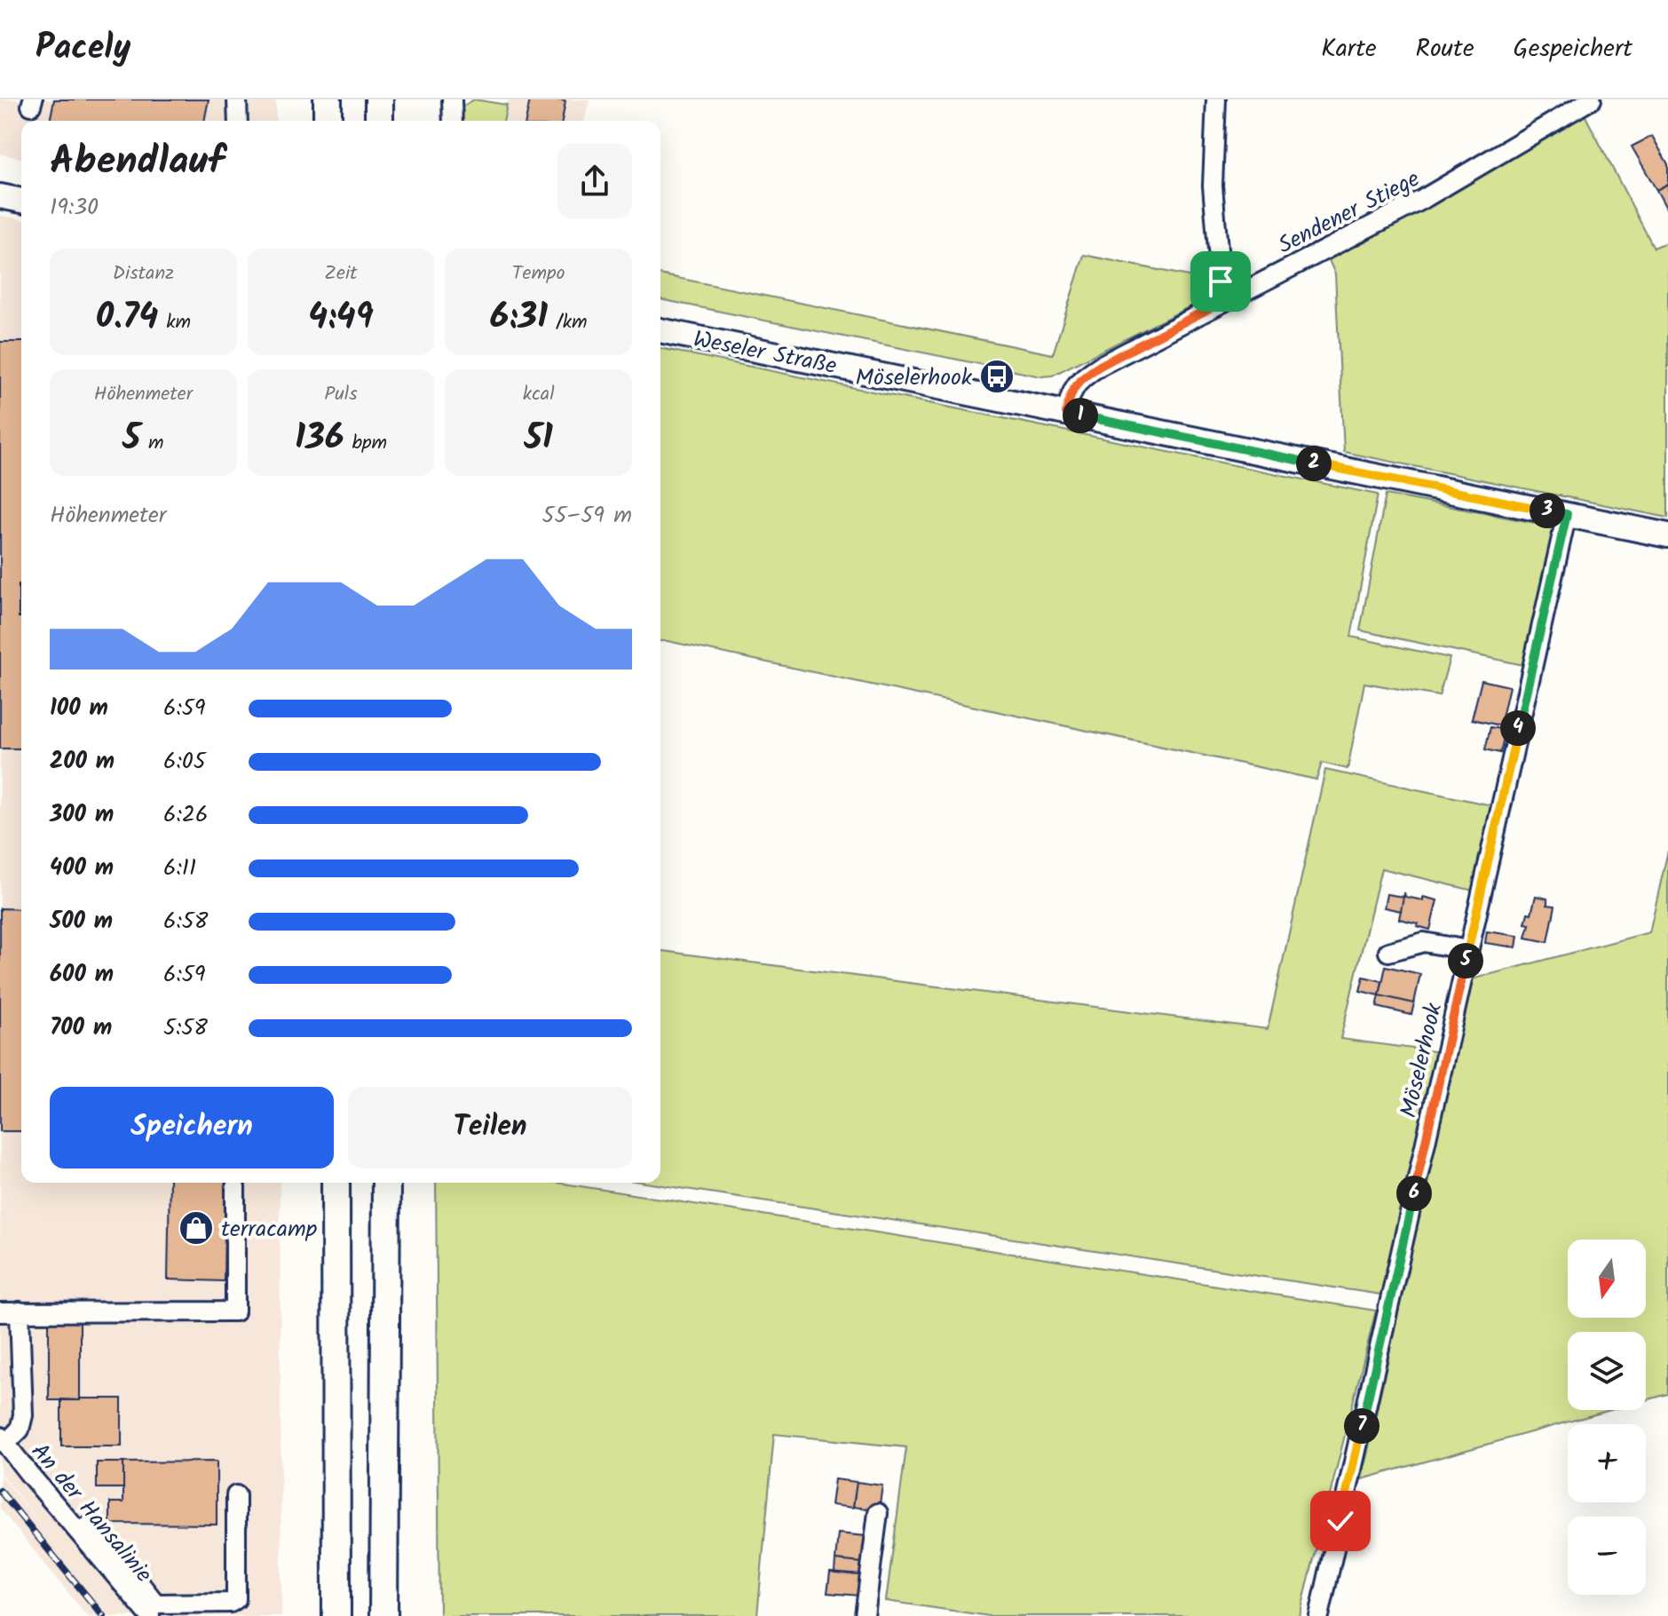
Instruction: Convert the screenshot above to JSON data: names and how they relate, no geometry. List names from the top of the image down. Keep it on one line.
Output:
{"streets":{"main road":["Weseler Straße"],"street":["Sendener Stiege","Möselerhook","An der Hansalinie"]},"crossings":[["Sendener Stiege","Weseler Straße"],["Weseler Straße","Möselerhook"]],"places":{"bus stop":["Möselerhook"],"shop":["terracamp"]},"north":"bottom","page":{"header":"Pacely","nav":["Karte","Route","Gespeichert"],"heading":["Abendlauf","19:30"],"stats":[["Distanz","0.74 km"],["Zeit","4:49"],["Tempo","6:31 /km"],["Höhenmeter","5 m"],["Puls","136 bpm"],["kcal","51"]],"pins":["1","2","3","4","5","6","7"],"chart":["Höhenmeter","55–59 m"],"list":[{"name":"100 m","note":"6:59"},{"name":"200 m","note":"6:05"},{"name":"300 m","note":"6:26"},{"name":"400 m","note":"6:11"},{"name":"500 m","note":"6:58"},{"name":"600 m","note":"6:59"},{"name":"700 m","note":"5:58"}],"buttons":["Speichern","Teilen"],"map_buttons":["+","−"]}}
